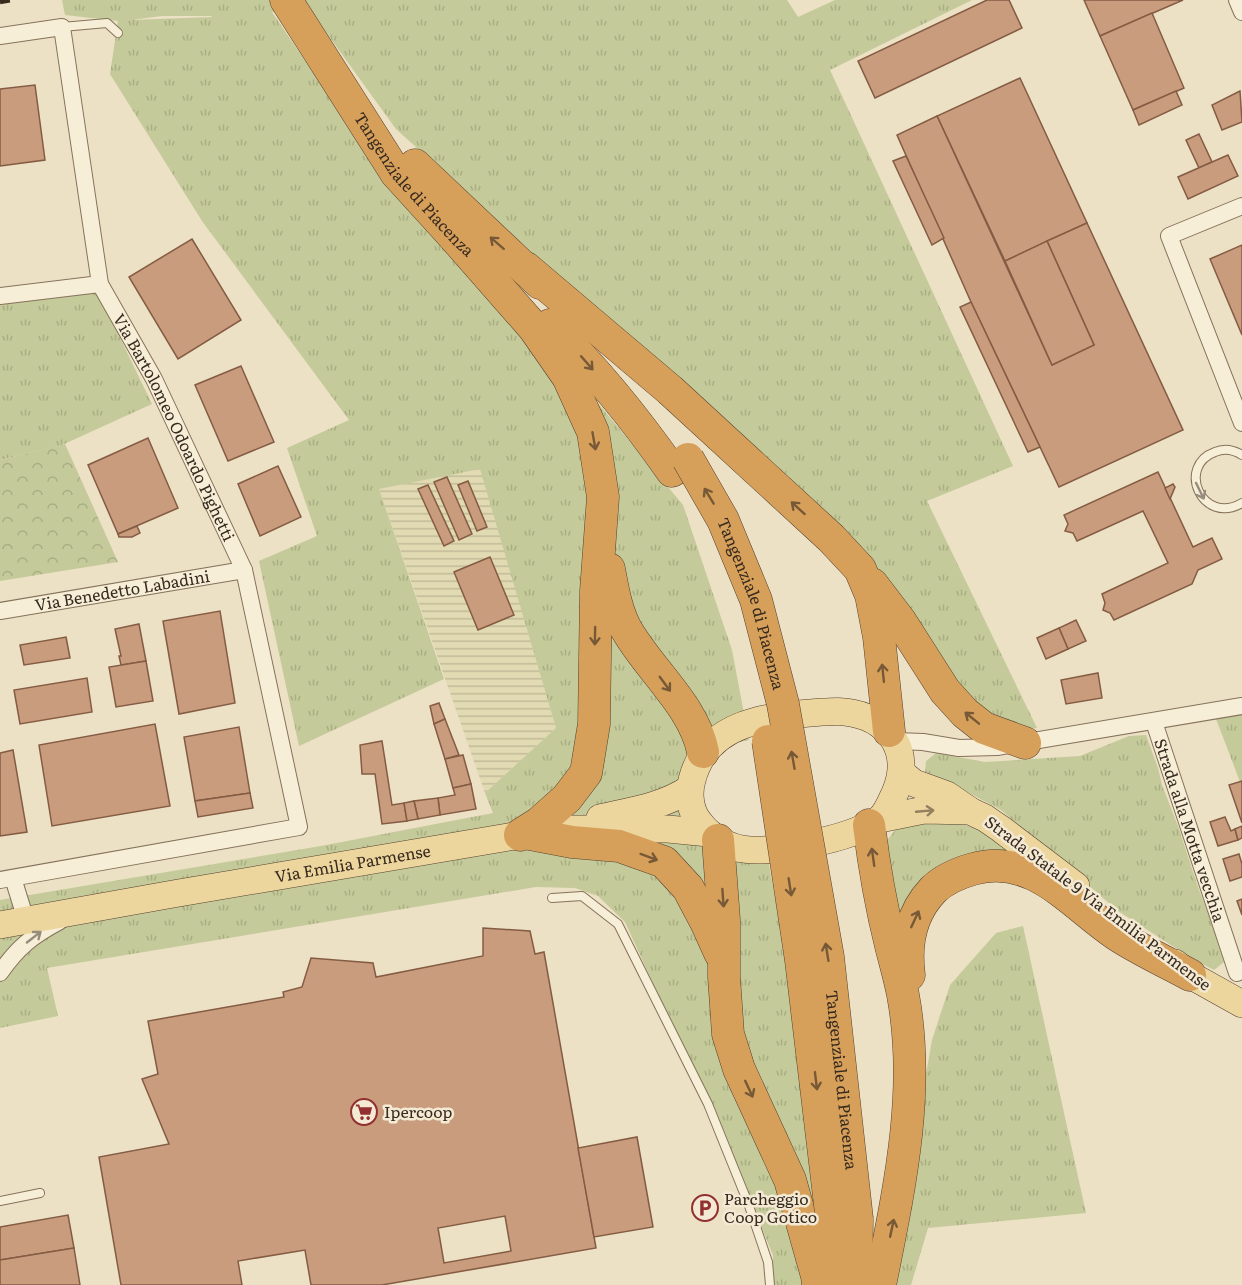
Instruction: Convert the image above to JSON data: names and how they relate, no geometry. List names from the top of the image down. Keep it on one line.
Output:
{"streets":{"highway":["Tangenziale di Piacenza"],"main road":["Via Emilia Parmense","Strada Statale 9 Via Emilia Parmense"],"street":["Via Bartolomeo Odoardo Pighetti","Via Benedetto Labadini","Strada alla Motta vecchia"]},"crossings":[["Via Bartolomeo Odoardo Pighetti","Via Benedetto Labadini"],["Via Emilia Parmense","Strada Statale 9 Via Emilia Parmense"]],"places":{"supermarket":["Ipercoop"],"parking":["Parcheggio Coop Gotico"]}}
